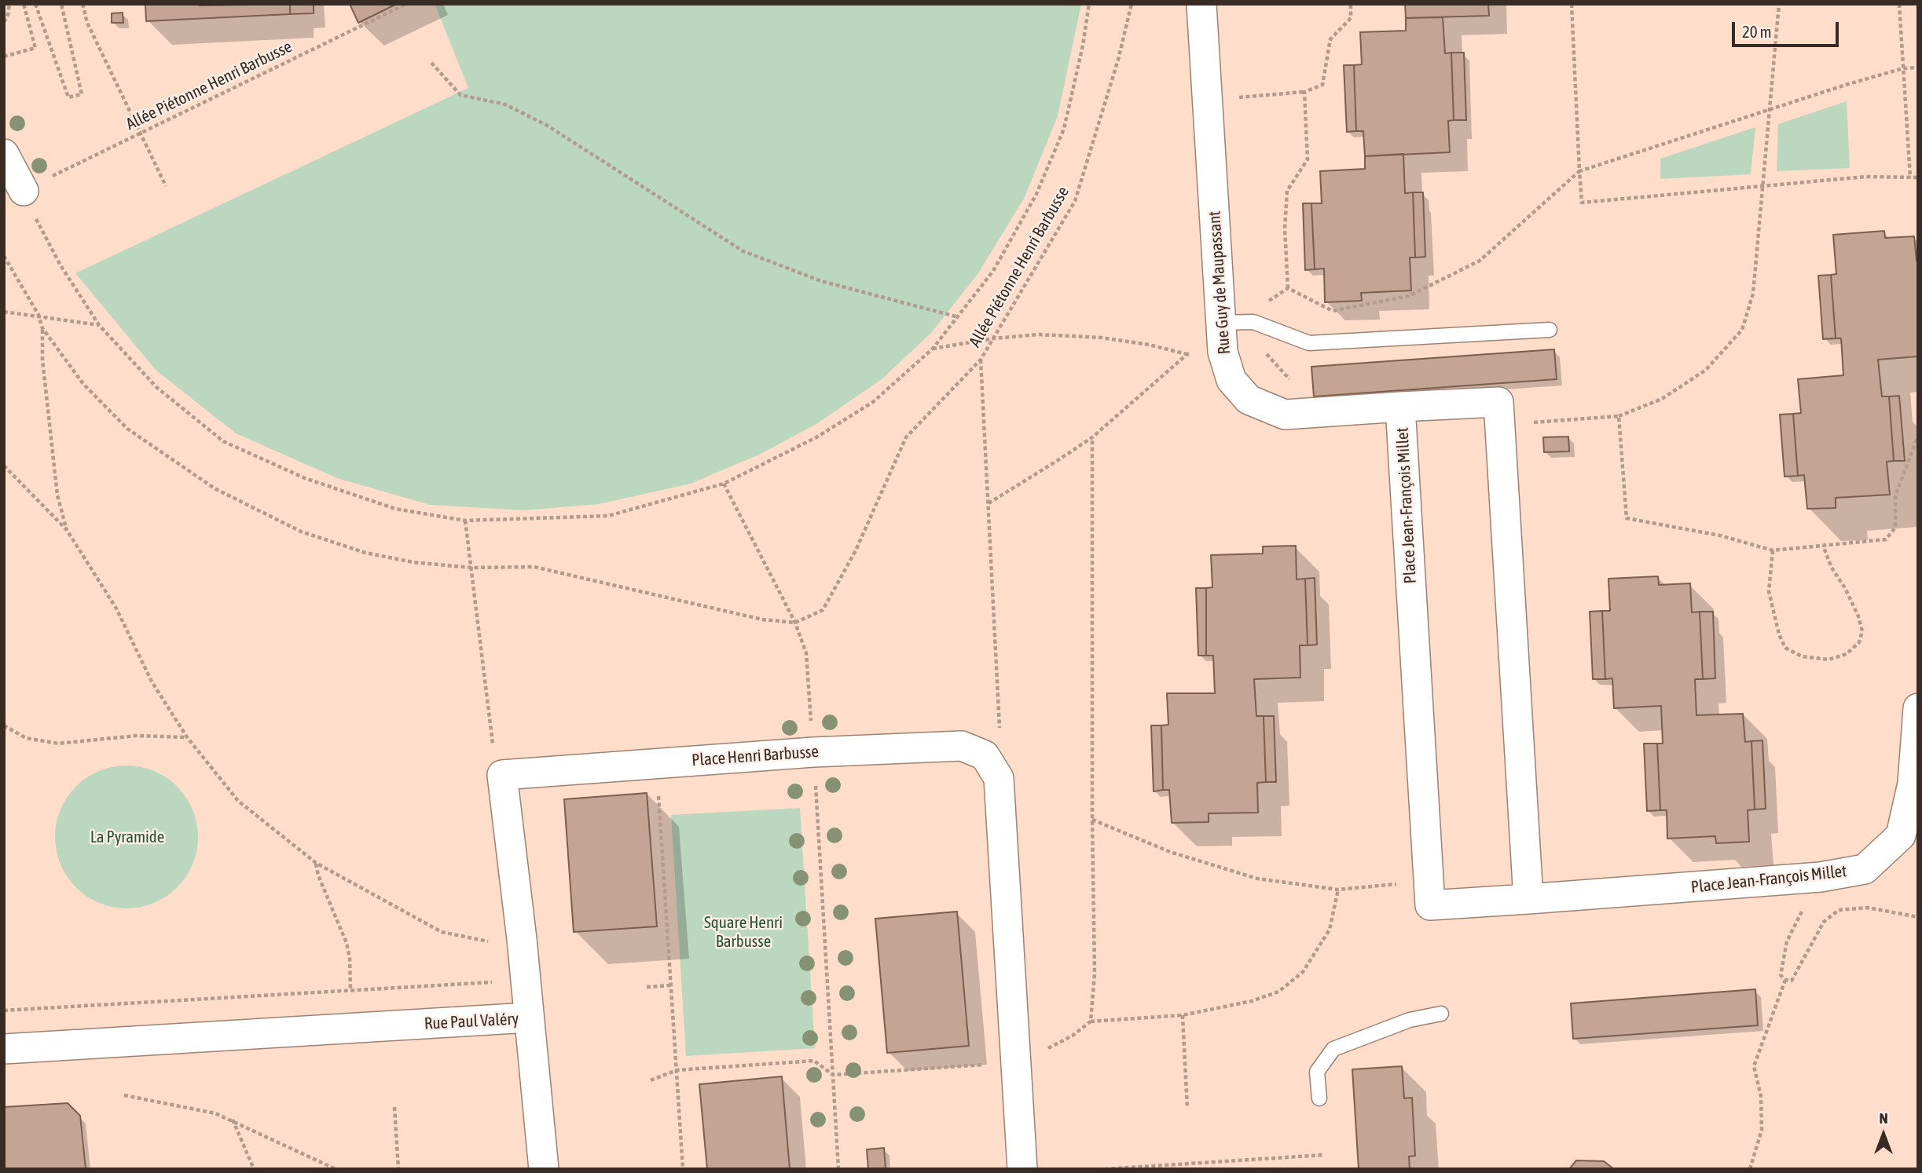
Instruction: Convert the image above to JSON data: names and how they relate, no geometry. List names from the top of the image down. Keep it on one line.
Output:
{"streets":{"street":["Rue Guy de Maupassant","Place Jean-François Millet","Place Henri Barbusse","Rue Paul Valéry"],"path":["Allée Piétonne Henri Barbusse"]},"crossings":[["Rue Guy de Maupassant","Place Jean-François Millet"]],"parks":["La Pyramide","Square Henri Barbusse"],"scale_bar":"20 m","north":"top"}
